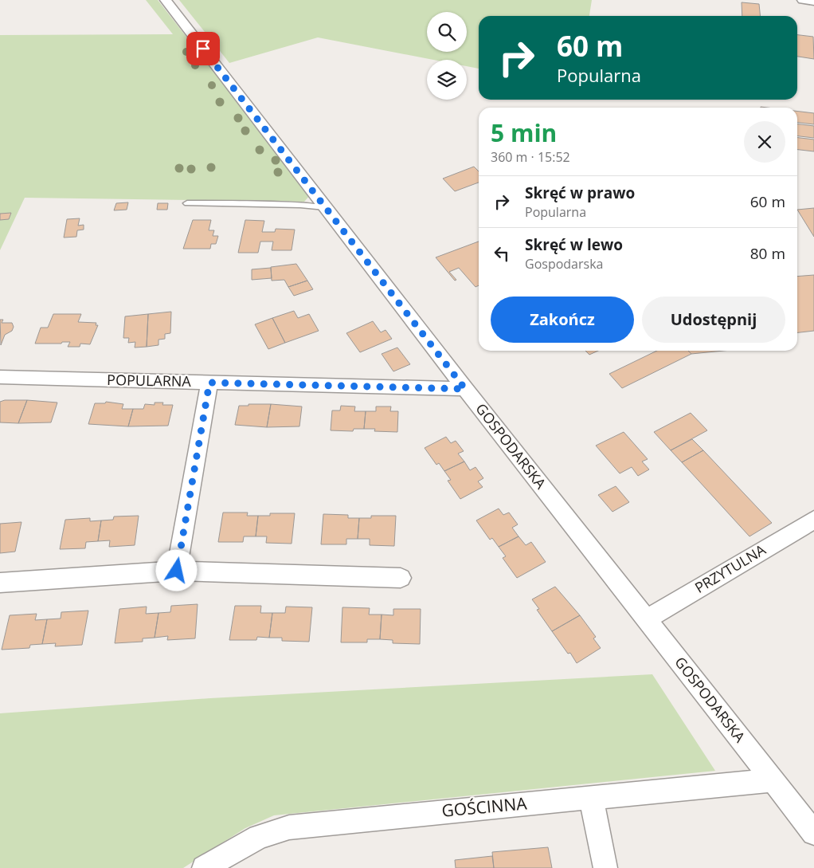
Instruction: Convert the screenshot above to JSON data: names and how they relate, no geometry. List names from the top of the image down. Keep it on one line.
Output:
{"streets":{"street":["POPULARNA","GOSPODARSKA","PRZYTULNA","GOŚCINNA"]},"crossings":[["POPULARNA","GOSPODARSKA"],["GOSPODARSKA","PRZYTULNA"],["GOSPODARSKA","GOŚCINNA"]],"page":{"turn":["60 m","Popularna"],"heading":["5 min","360 m · 15:52"],"list":[{"name":"Skręć w prawo","note":"Popularna","value":"60 m"},{"name":"Skręć w lewo","note":"Gospodarska","value":"80 m"}],"buttons":["Zakończ","Udostępnij"]}}
